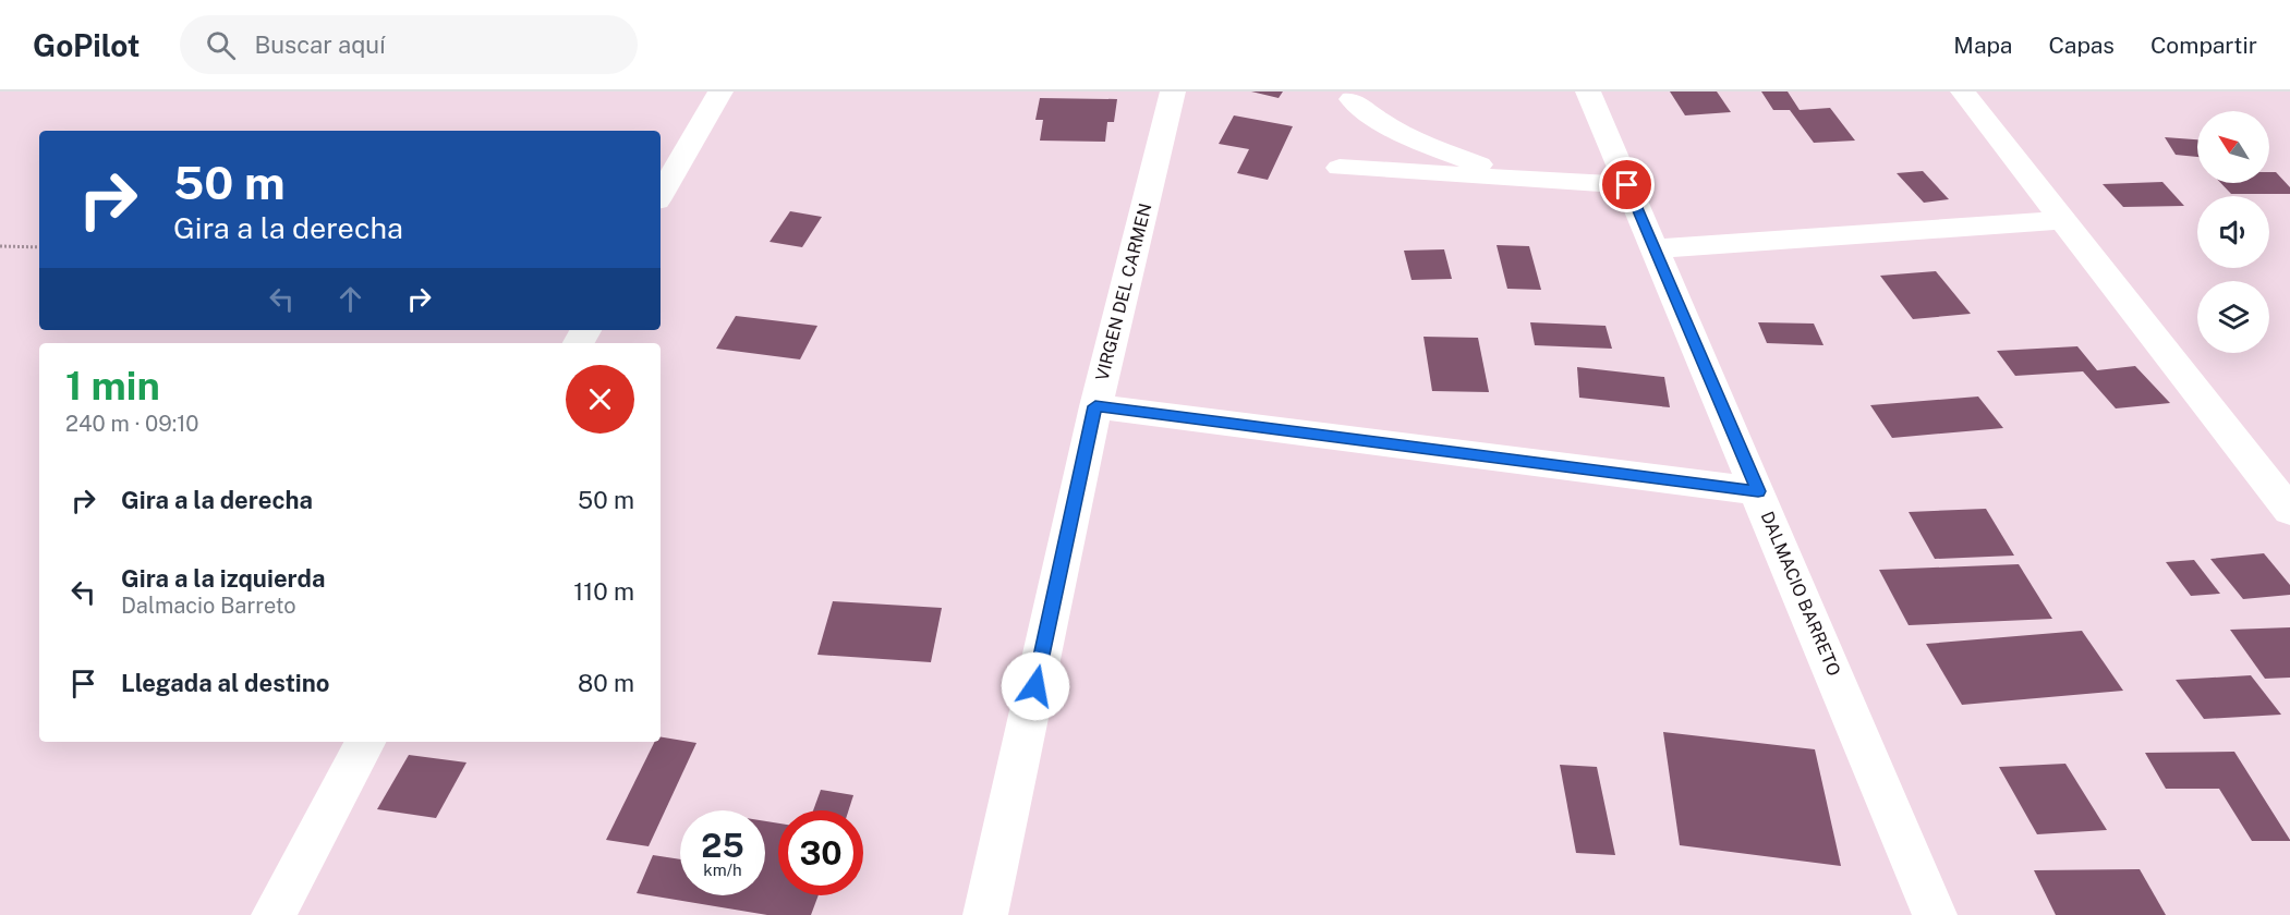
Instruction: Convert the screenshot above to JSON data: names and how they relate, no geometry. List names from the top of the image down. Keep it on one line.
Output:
{"streets":{"street":["VIRGEN DEL CARMEN","DALMACIO BARRETO"]},"north":"top left","page":{"header":"GoPilot","search":"Buscar aquí","nav":["Mapa","Capas","Compartir"],"turn":["50 m","Gira a la derecha"],"heading":["1 min","240 m · 09:10"],"list":[{"name":"Gira a la derecha","value":"50 m"},{"name":"Gira a la izquierda","note":"Dalmacio Barreto","value":"110 m"},{"name":"Llegada al destino","value":"80 m"}],"speed":"25 km/h","limit":"30"}}
